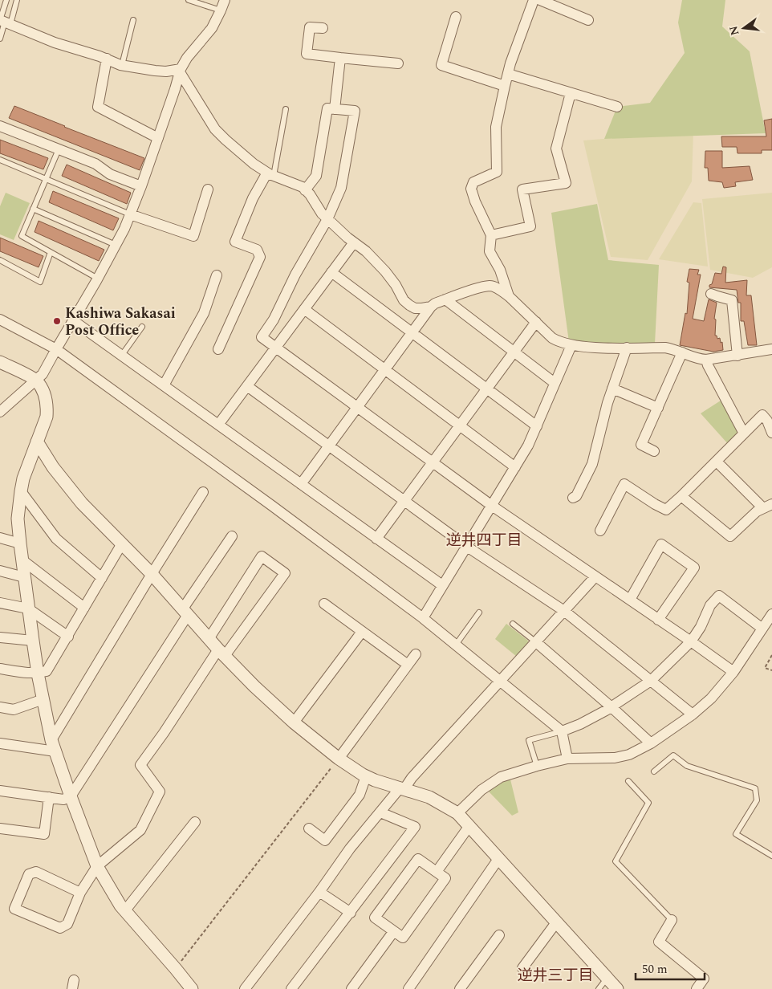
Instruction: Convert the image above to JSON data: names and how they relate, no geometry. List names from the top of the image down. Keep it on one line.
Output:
{"districts":["逆井四丁目","逆井三丁目"],"places":["Kashiwa Sakasai Post Office"],"scale_bar":"50 m","north":"left"}
